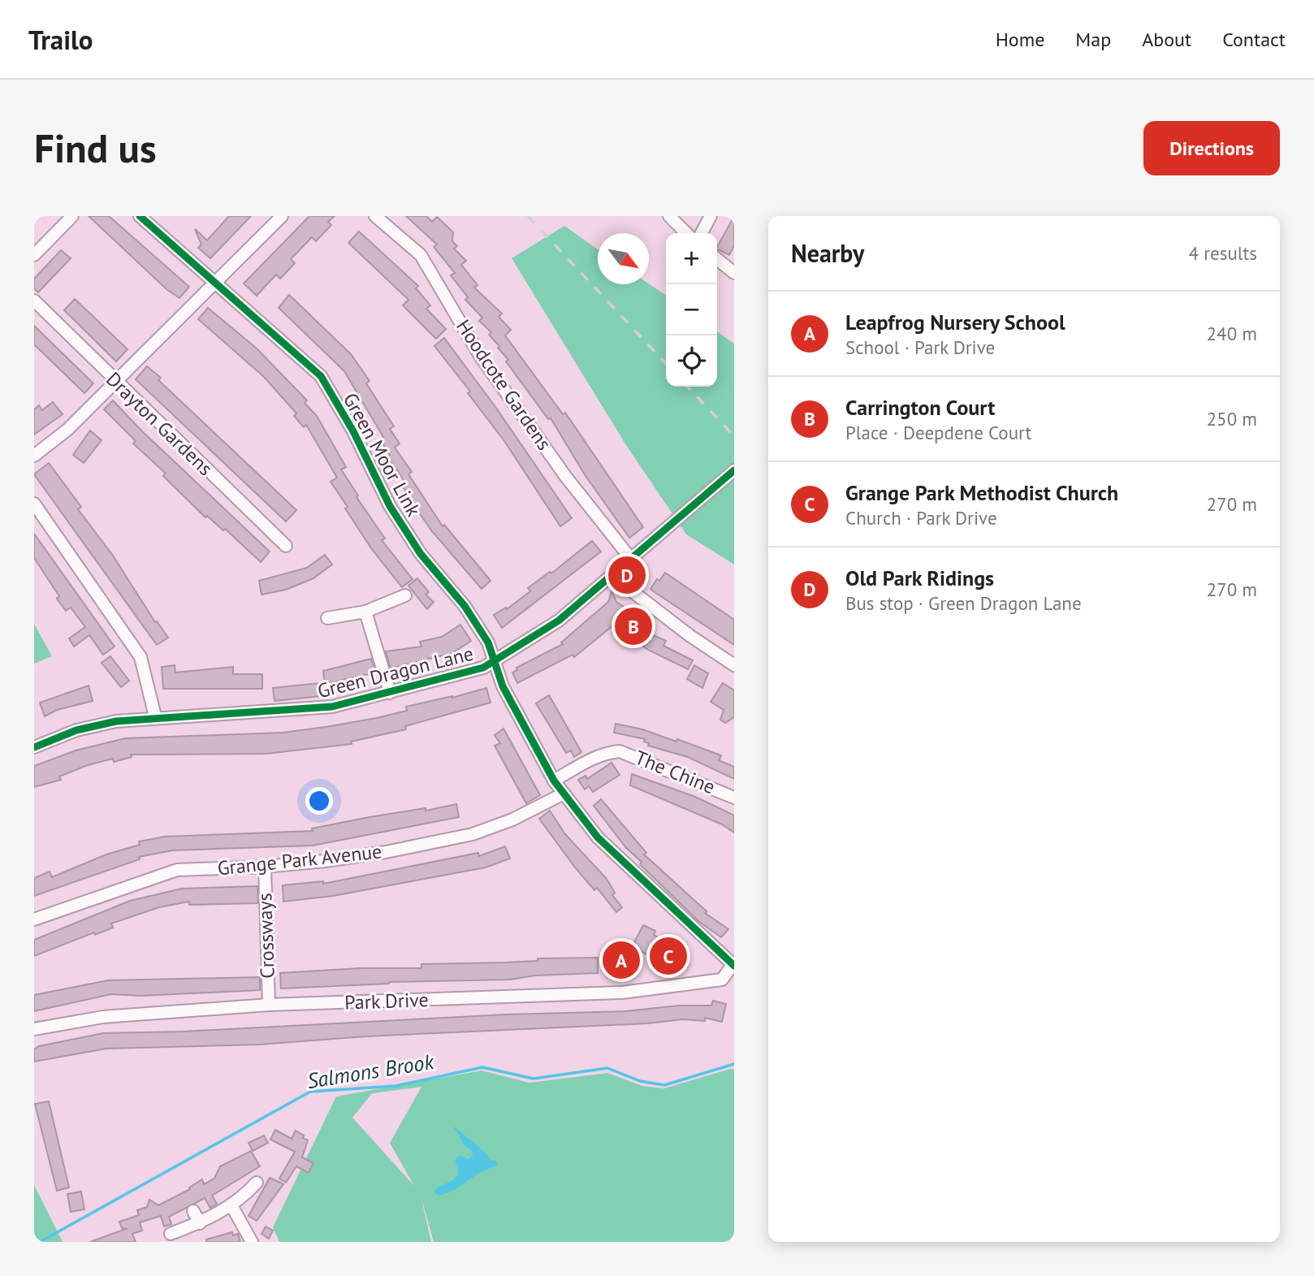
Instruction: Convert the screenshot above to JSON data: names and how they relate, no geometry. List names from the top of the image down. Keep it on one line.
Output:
{"streets":{"street":["Hoodcote Gardens","Drayton Gardens","Green Moor Link","Green Dragon Lane","The Chine","Grange Park Avenue","Crossways","Park Drive"]},"crossings":[["Hoodcote Gardens","Green Dragon Lane"],["Green Moor Link","Green Dragon Lane"],["Green Moor Link","The Chine"],["Green Moor Link","Grange Park Avenue"],["Green Moor Link","Park Drive"],["Grange Park Avenue","Crossways"],["Crossways","Park Drive"]],"water":["Salmons Brook"],"north":"bottom right","page":{"header":"Trailo","nav":["Home","Map","About","Contact"],"buttons":"Directions","title":"Find us","heading":["Nearby","4 results"],"map_buttons":["+","−"],"list":[{"mark":"A","name":"Leapfrog Nursery School","note":"School · Park Drive","value":"240 m"},{"mark":"B","name":"Carrington Court","note":"Place · Deepdene Court","value":"250 m"},{"mark":"C","name":"Grange Park Methodist Church","note":"Church · Park Drive","value":"270 m"},{"mark":"D","name":"Old Park Ridings","note":"Bus stop · Green Dragon Lane","value":"270 m"}],"pins":["D","B","C","A"]}}
